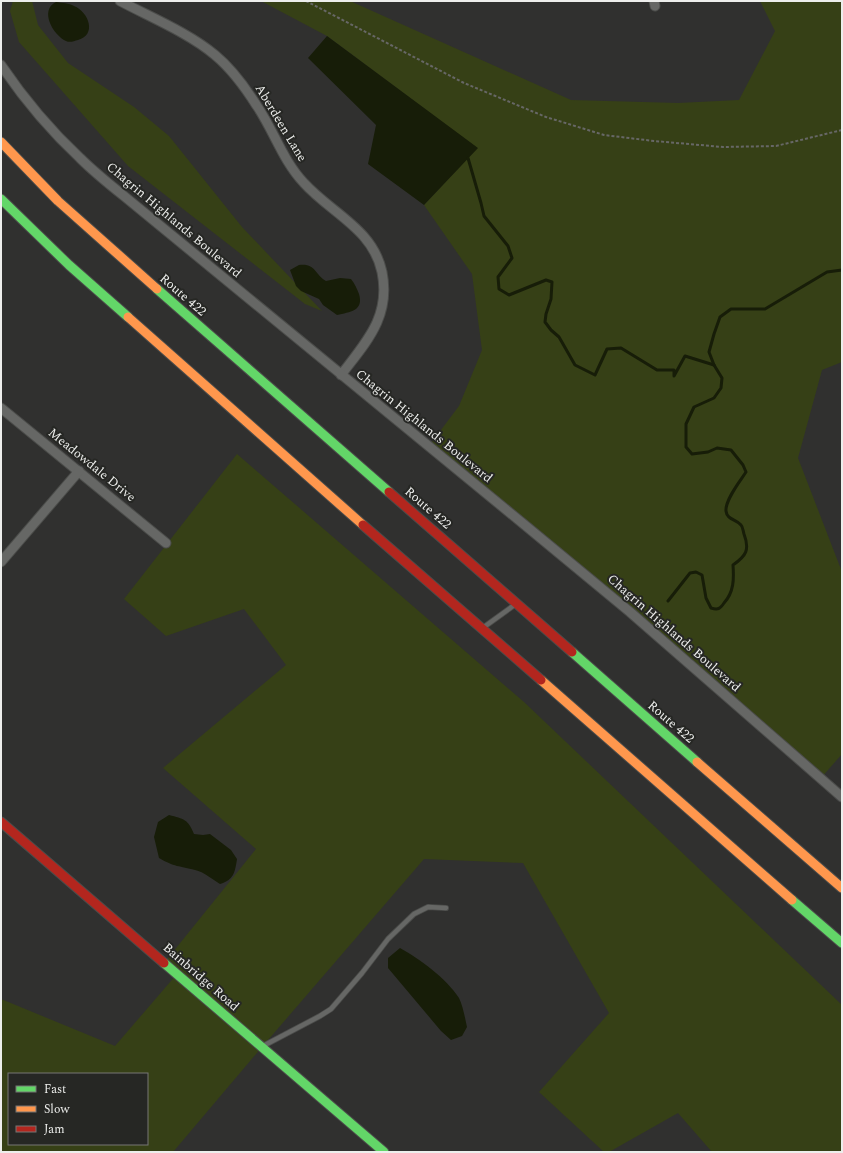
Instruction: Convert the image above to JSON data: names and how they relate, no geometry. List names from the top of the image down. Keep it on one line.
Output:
{"streets":{"main road":["Route 422","Bainbridge Road"],"street":["Aberdeen Lane","Chagrin Highlands Boulevard","Meadowdale Drive"]},"crossings":[["Aberdeen Lane","Chagrin Highlands Boulevard"]],"legend":["Fast","Slow","Jam"]}
